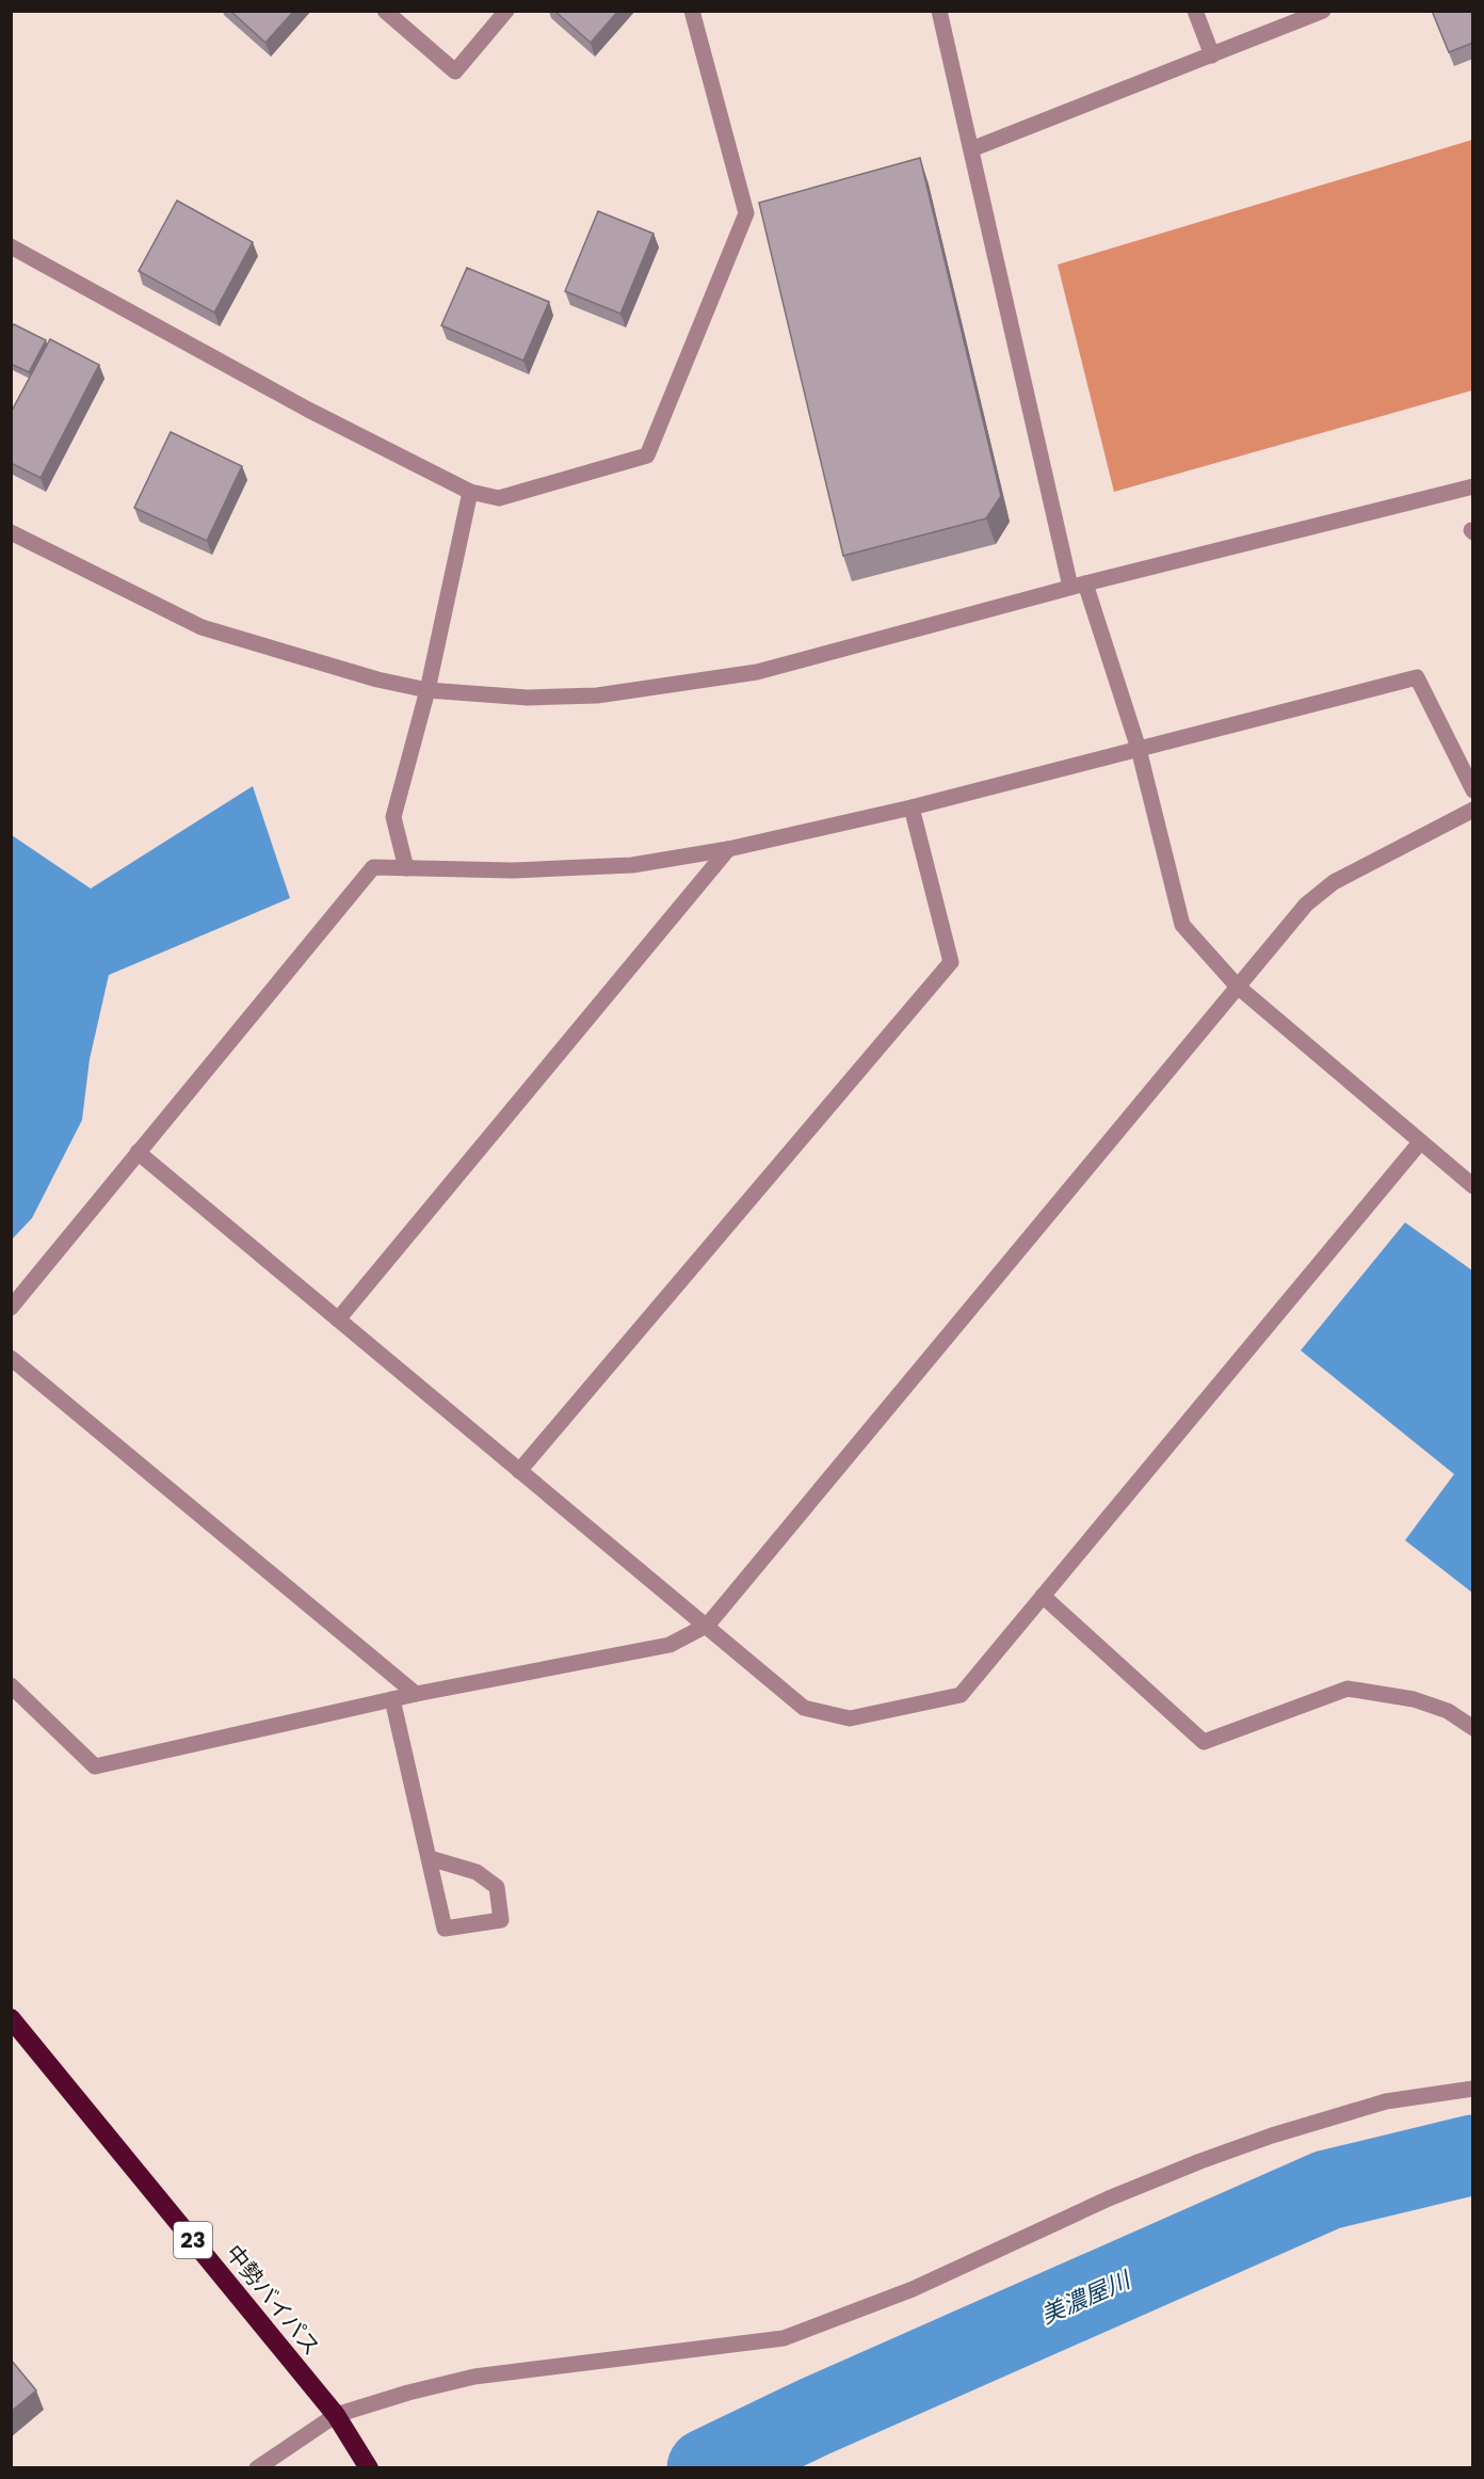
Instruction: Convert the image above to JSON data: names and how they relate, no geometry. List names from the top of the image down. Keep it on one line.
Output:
{"streets":{"highway":["23","中勢バイパス"]},"water":["美濃屋川"]}
